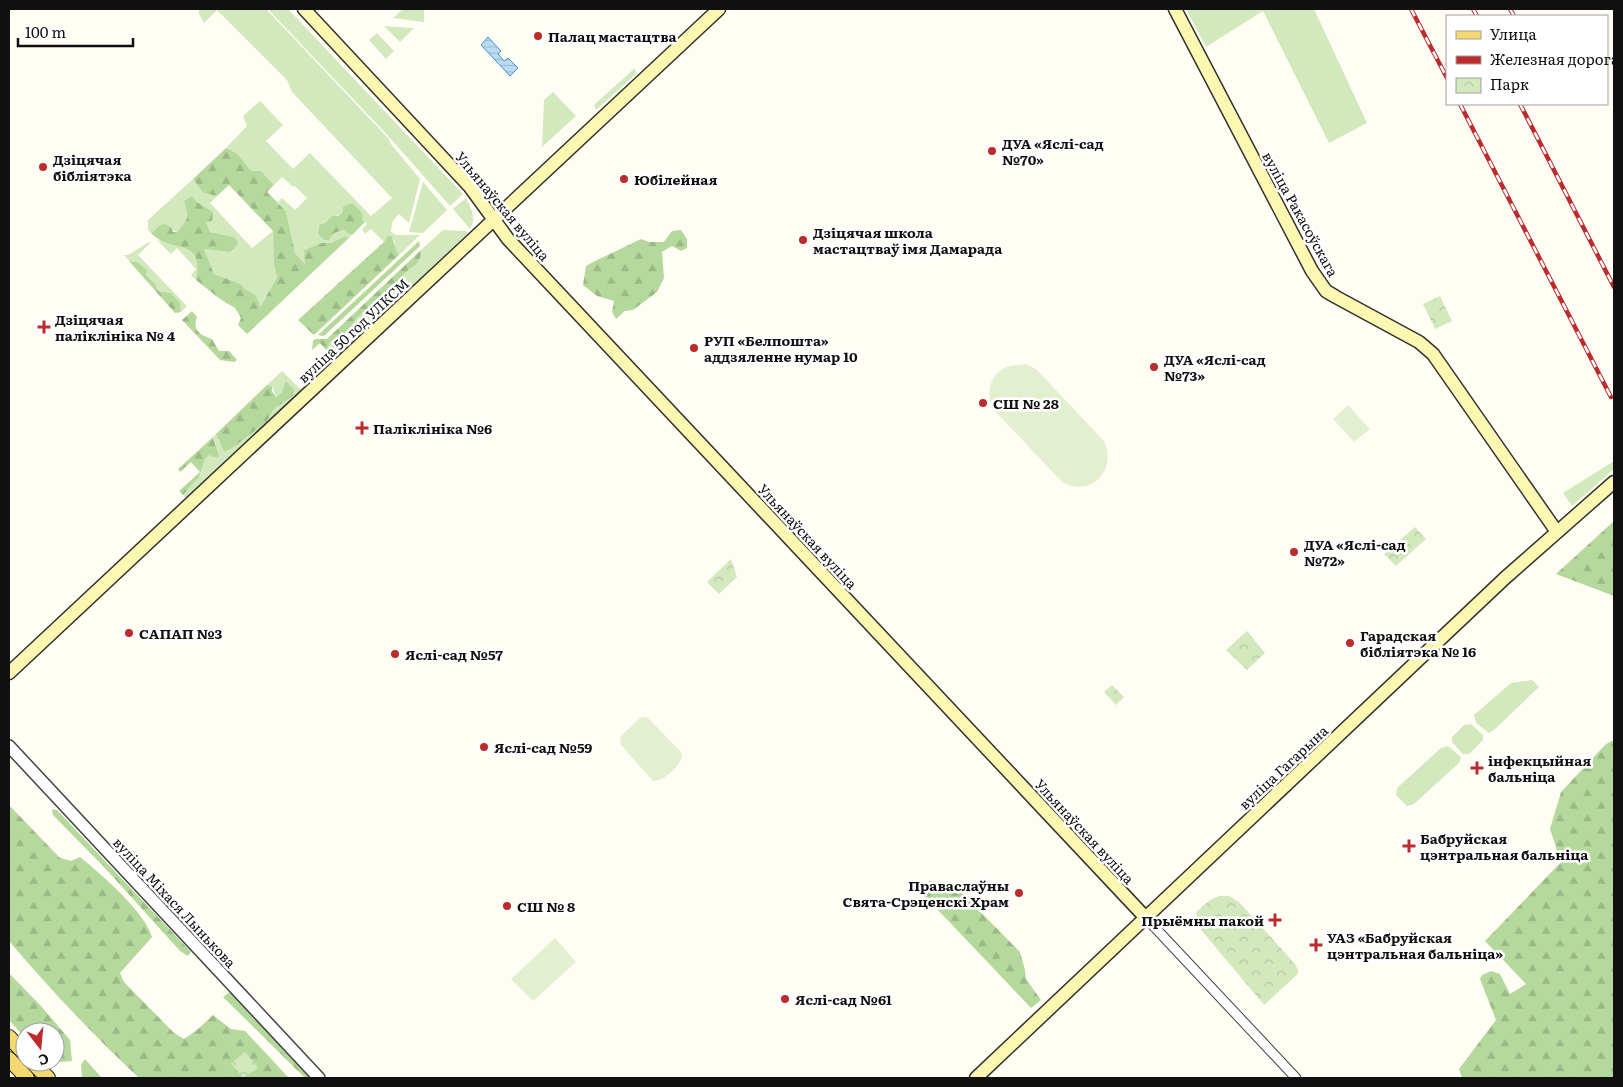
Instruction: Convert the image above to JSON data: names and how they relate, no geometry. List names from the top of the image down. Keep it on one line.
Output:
{"streets":{"main road":["Ульянаўская вуліца","вуліца Ракасоўскага","вуліца 50 год УЛКСМ","вуліца Гагарына"],"street":["вуліца Міхася Лынькова"]},"crossings":[["Ульянаўская вуліца","вуліца 50 год УЛКСМ"],["Ульянаўская вуліца","вуліца Гагарына"],["вуліца Ракасоўскага","вуліца Гагарына"]],"places":{"other":["Палац мастацтва","ДУА «Яслі-сад №70»","Дзіцячая бібліятэка","Юбілейная","Дзіцячая школа мастацтваў імя Дамарада","РУП «Белпошта» аддзяленне нумар 10","ДУА «Яслі-сад №73»","СШ № 28","ДУА «Яслі-сад №72»","САПАП №3","Гарадская бібліятэка № 16","Яслі-сад №57","Яслі-сад №59","Праваслаўны Свята-Срэценскі Храм","СШ № 8","Яслі-сад №61"],"health":["Дзіцячая паліклініка № 4","Паліклініка №6","інфекцыйная бальніца","Бабруйская цэнтральная бальніца","Прыёмны пакой","УАЗ «Бабруйская цэнтральная бальніца»"]},"legend":["Улица","Железная дорога","Парк"],"scale_bar":"100 m","north":"bottom"}
